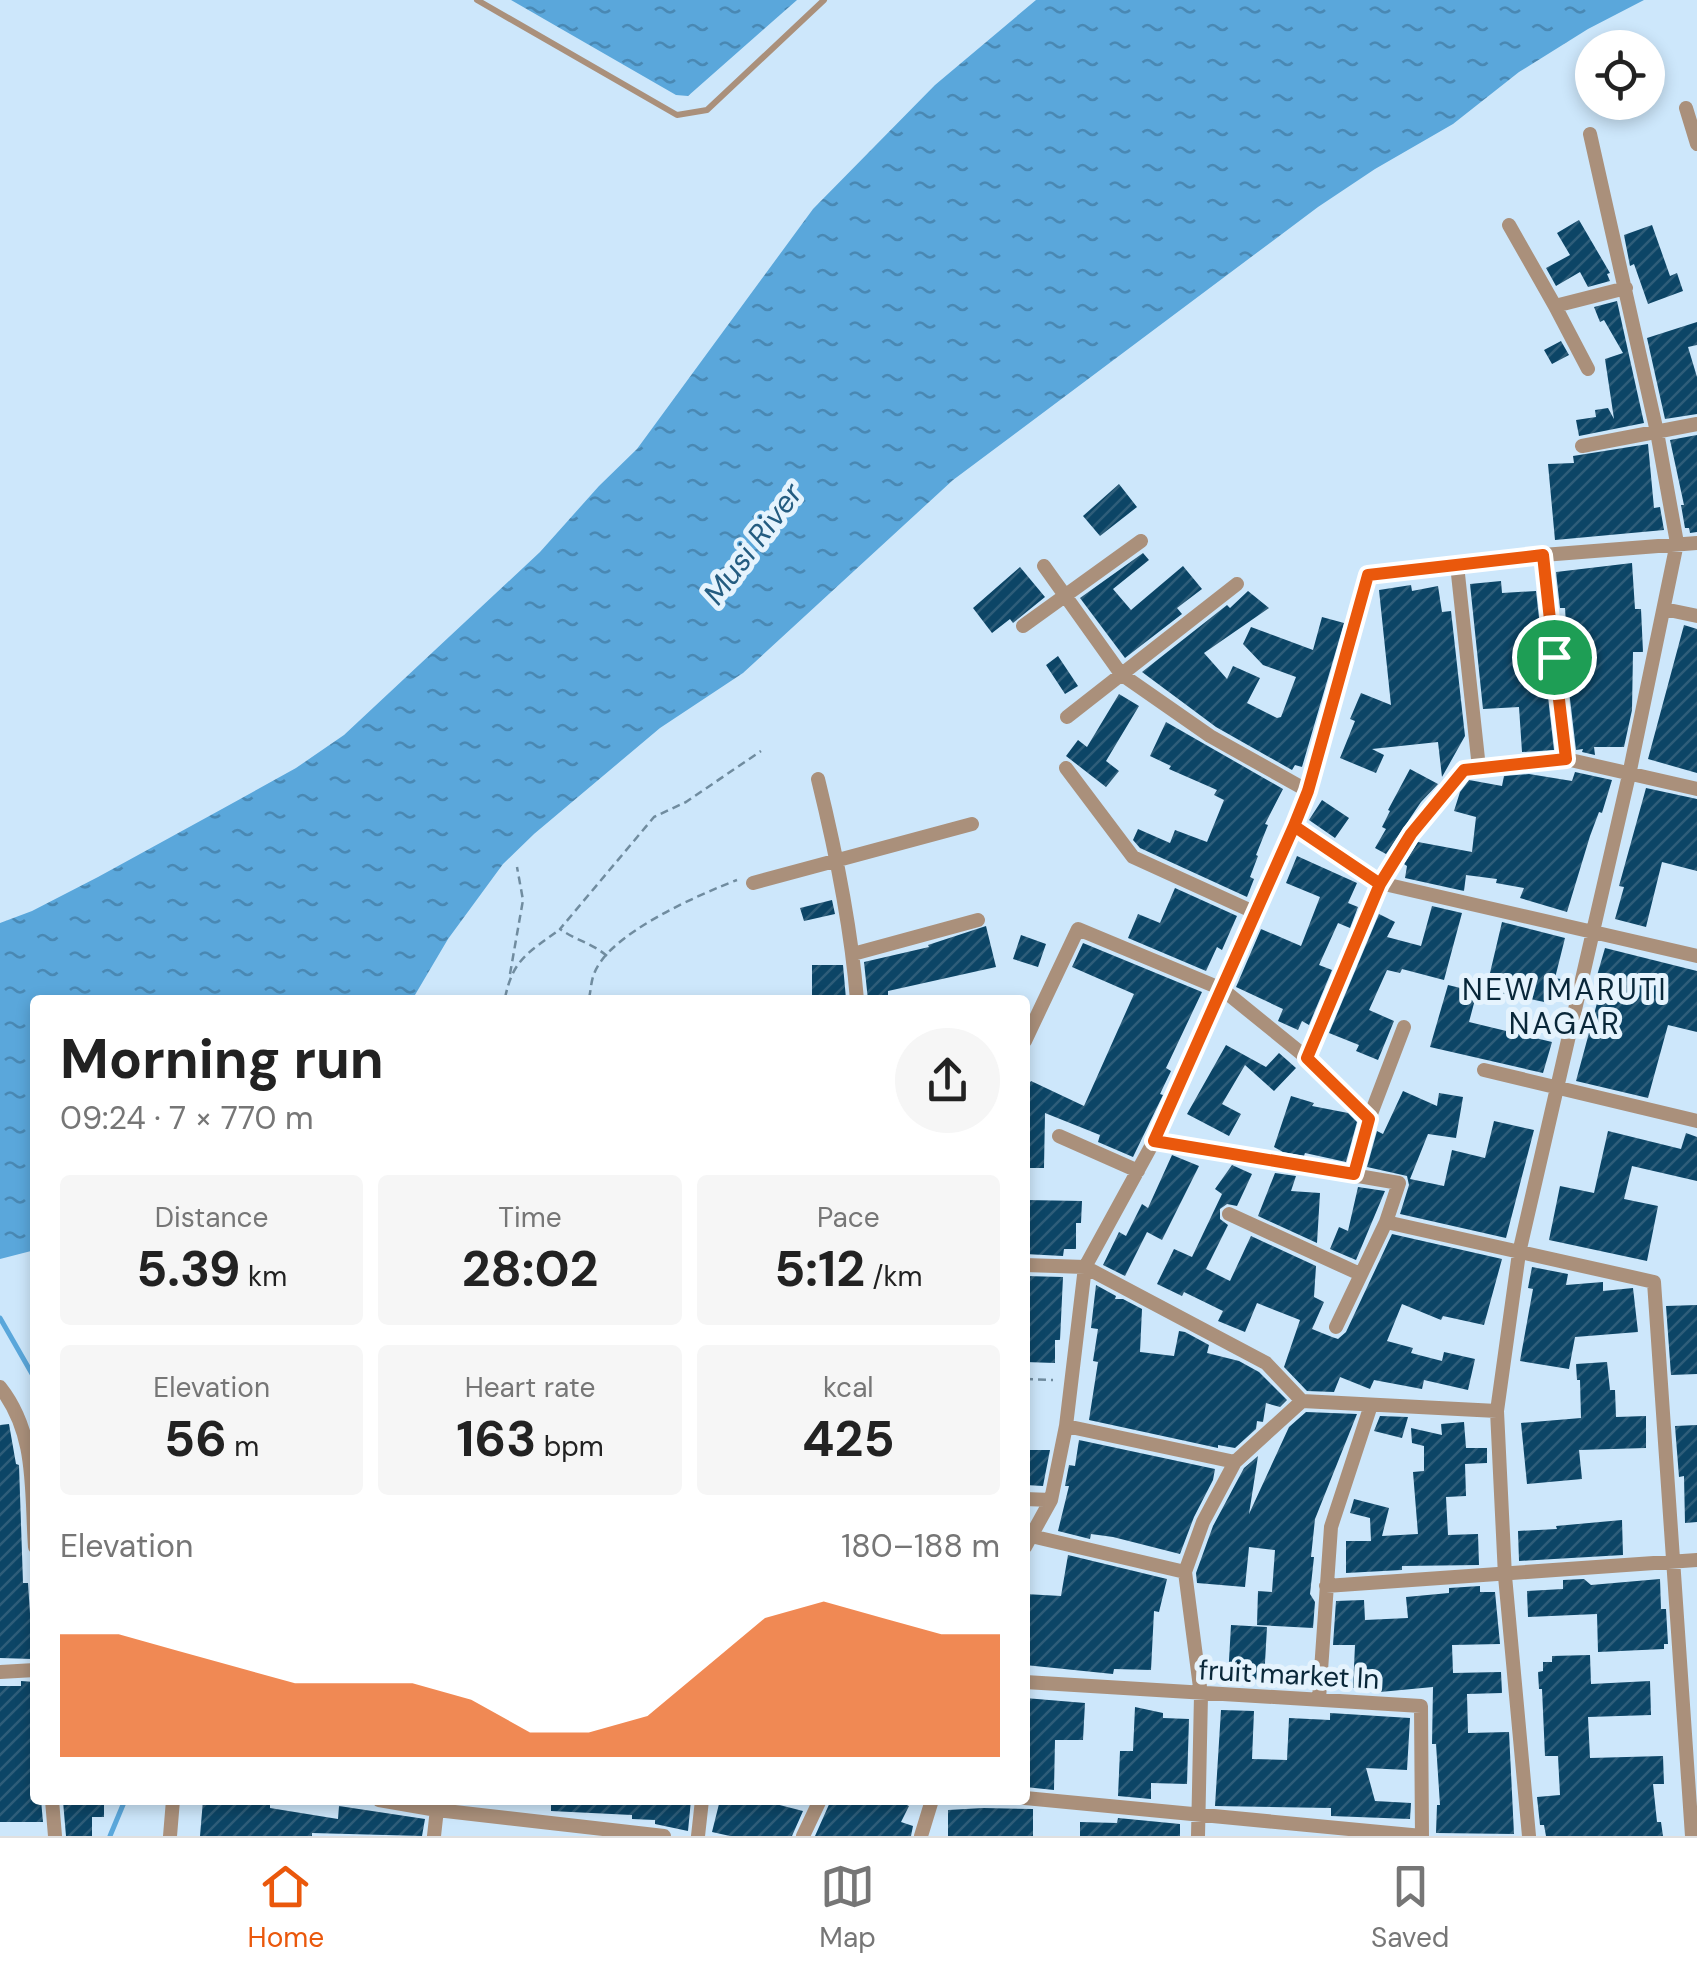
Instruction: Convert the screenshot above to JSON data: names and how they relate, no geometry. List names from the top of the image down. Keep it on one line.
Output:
{"streets":{"street":["fruit market ln"]},"districts":["NEW MARUTI NAGAR"],"water":["Musi River"],"page":{"heading":["Morning run","09:24 · 7 × 770 m"],"stats":[["Distance","5.39 km"],["Time","28:02"],["Pace","5:12 /km"],["Elevation","56 m"],["Heart rate","163 bpm"],["kcal","425"]],"chart":["Elevation","180–188 m"],"tabs":["Home","Map","Saved"]}}
